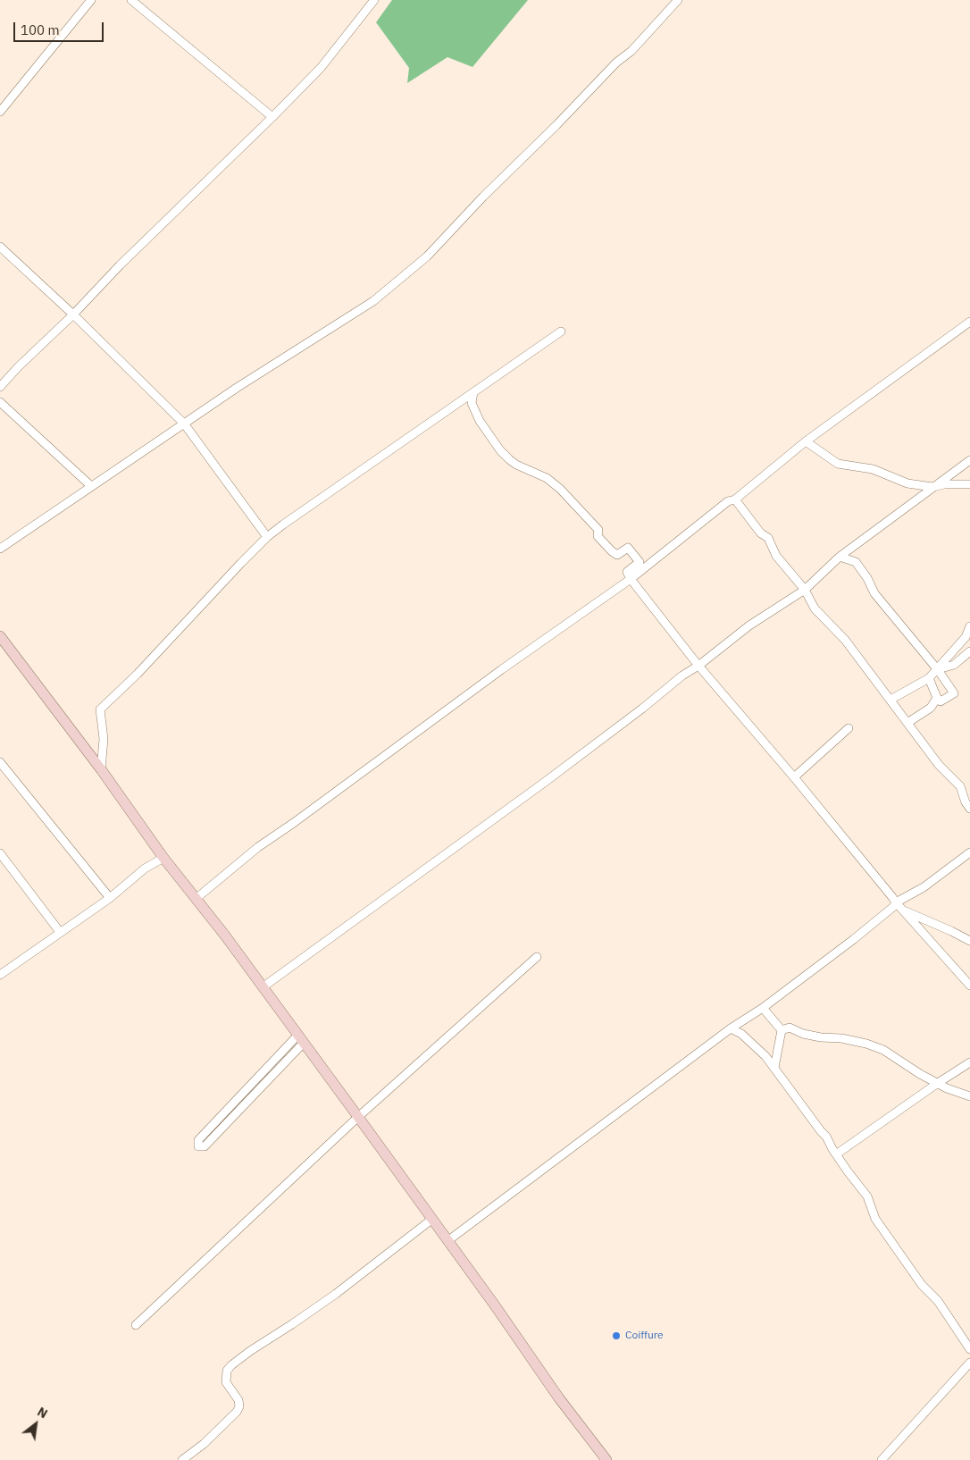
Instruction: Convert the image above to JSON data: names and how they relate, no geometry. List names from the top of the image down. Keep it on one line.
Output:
{"places":["Coiffure"],"scale_bar":"100 m","north":"top right"}
